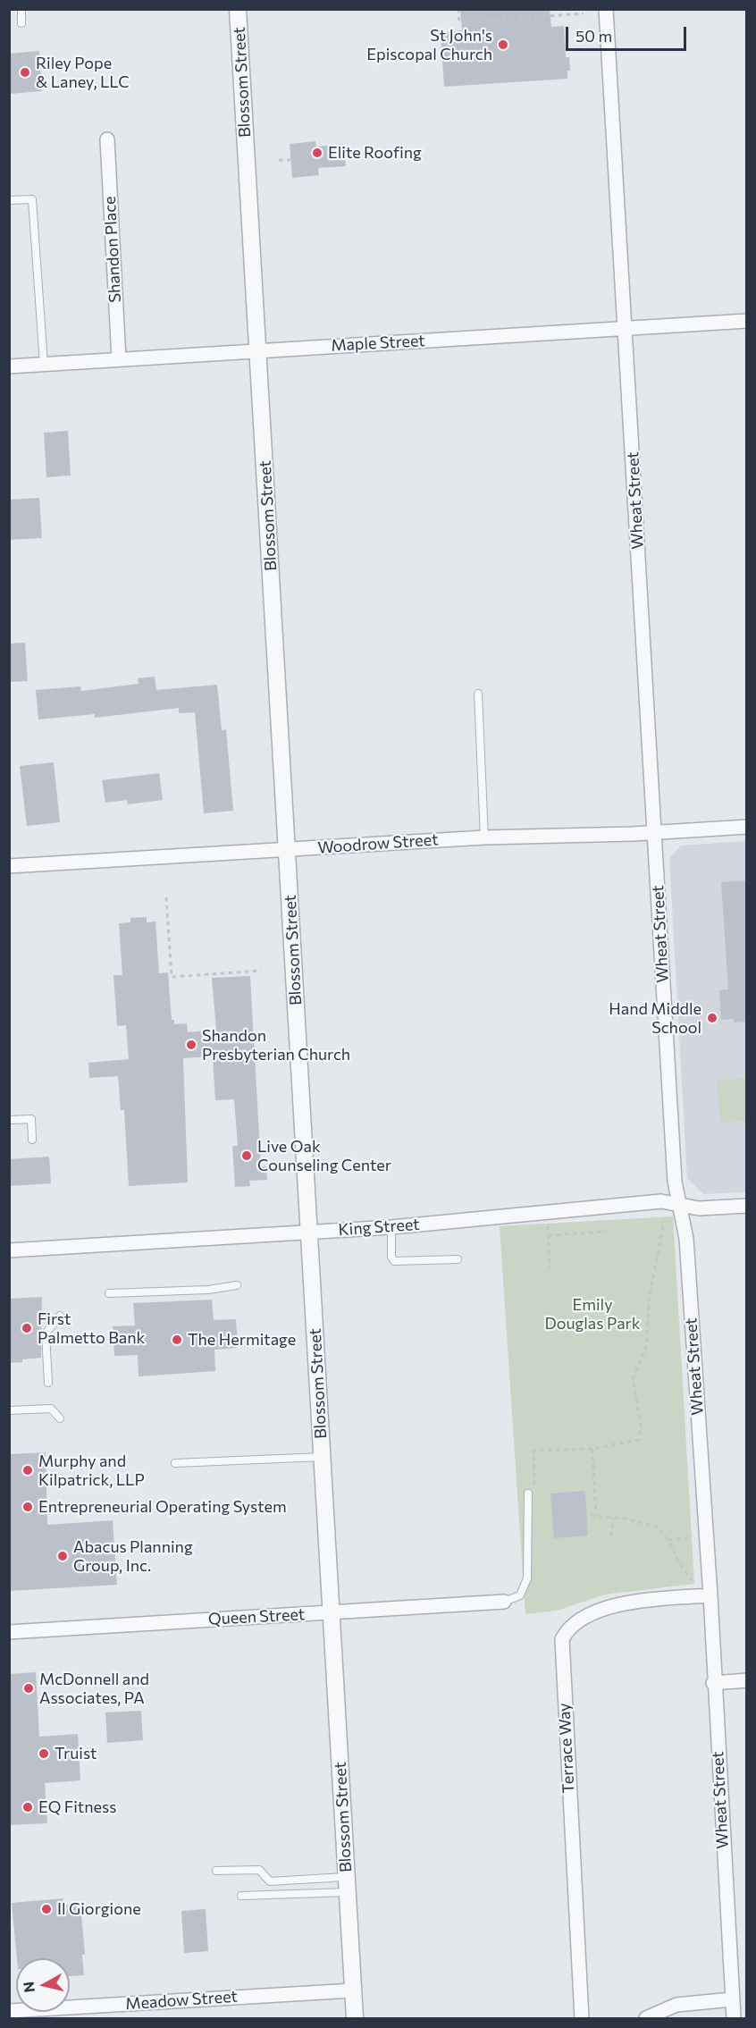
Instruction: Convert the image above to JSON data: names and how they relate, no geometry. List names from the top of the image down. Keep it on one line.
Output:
{"streets":{"street":["Blossom Street","Shandon Place","Maple Street","Wheat Street","Woodrow Street","King Street","Queen Street","Terrace Way","Meadow Street"]},"crossings":[["Blossom Street","Maple Street"],["Blossom Street","Woodrow Street"],["Blossom Street","King Street"],["Blossom Street","Queen Street"],["Blossom Street","Meadow Street"],["Shandon Place","Maple Street"],["Maple Street","Wheat Street"],["Wheat Street","Woodrow Street"],["Wheat Street","King Street"],["Wheat Street","Terrace Way"]],"parks":["Emily Douglas Park"],"places":["St John's Episcopal Church","Riley Pope & Laney, LLC","Elite Roofing","Hand Middle School","Shandon Presbyterian Church","Live Oak Counseling Center","First Palmetto Bank","The Hermitage","Murphy and Kilpatrick, LLP","Entrepreneurial Operating System","Abacus Planning Group, Inc.","McDonnell and Associates, PA","Truist","EQ Fitness","Il Giorgione"],"scale_bar":"50 m","north":"left"}
